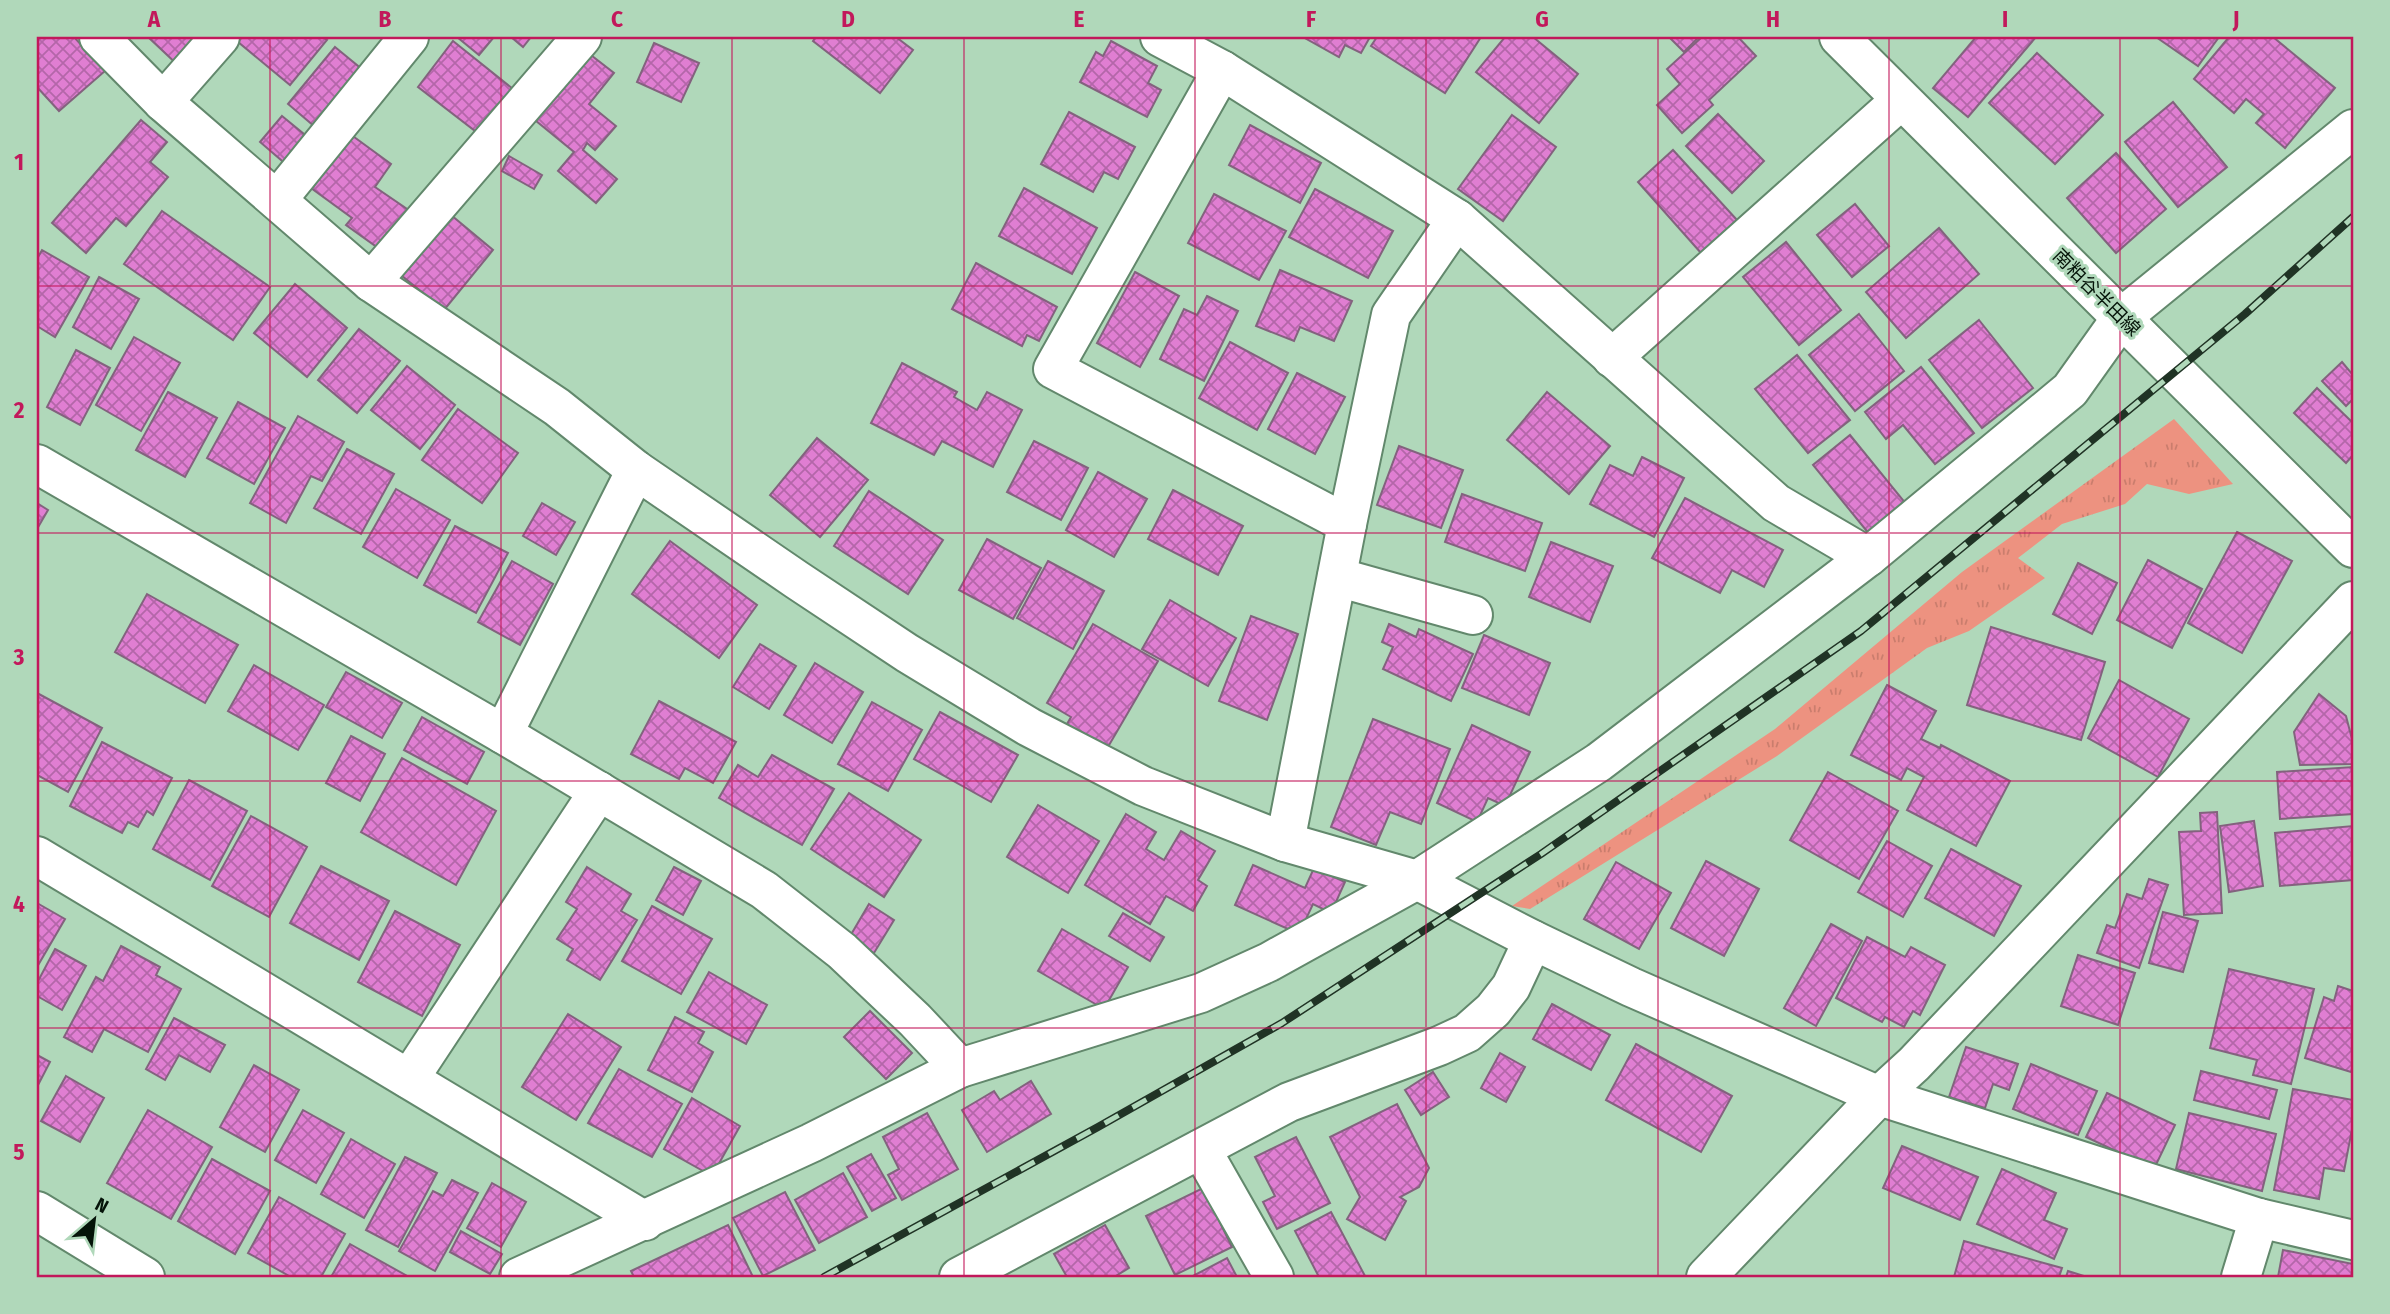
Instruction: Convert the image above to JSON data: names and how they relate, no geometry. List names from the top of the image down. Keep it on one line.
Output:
{"streets":{"street":["南粕谷半田線"]},"north":"top right","grid":{"columns":["A","B","C","D","E","F","G","H","I","J"],"rows":["1","2","3","4","5"]}}
